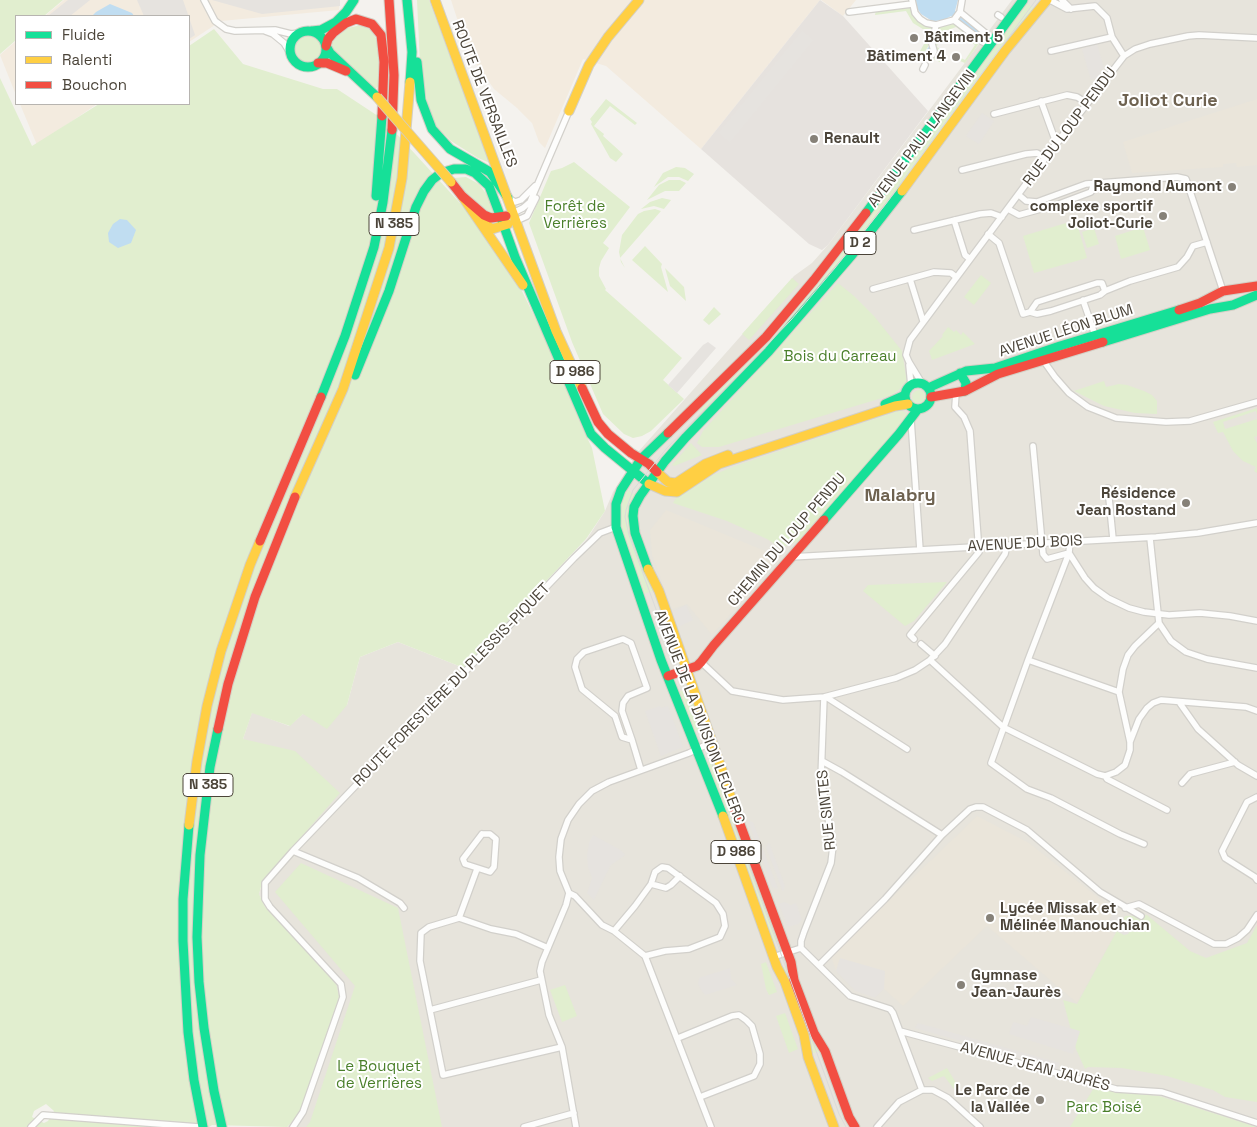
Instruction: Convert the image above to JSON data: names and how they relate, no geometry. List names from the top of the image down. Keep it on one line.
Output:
{"streets":{"main road":["ROUTE DE VERSAILLES","AVENUE PAUL LANGEVIN","N 385","D 2","AVENUE LÉON BLUM","D 986","CHEMIN DU LOUP PENDU","AVENUE DE LA DIVISION LECLERC"],"street":["RUE DU LOUP PENDU","AVENUE DU BOIS","ROUTE FORESTIÈRE DU PLESSIS-PIQUET","RUE SINTES","AVENUE JEAN JAURÈS"]},"crossings":[["ROUTE DE VERSAILLES","D 986"],["RUE DU LOUP PENDU","AVENUE LÉON BLUM"],["RUE DU LOUP PENDU","CHEMIN DU LOUP PENDU"],["AVENUE PAUL LANGEVIN","D 2"],["AVENUE PAUL LANGEVIN","D 986"],["AVENUE PAUL LANGEVIN","AVENUE DE LA DIVISION LECLERC"],["D 2","AVENUE DE LA DIVISION LECLERC"],["AVENUE LÉON BLUM","CHEMIN DU LOUP PENDU"],["D 986","AVENUE DE LA DIVISION LECLERC"],["CHEMIN DU LOUP PENDU","AVENUE DU BOIS"],["CHEMIN DU LOUP PENDU","AVENUE DE LA DIVISION LECLERC"],["ROUTE FORESTIÈRE DU PLESSIS-PIQUET","AVENUE DE LA DIVISION LECLERC"]],"districts":["Joliot Curie","Malabry"],"parks":["Forêt de Verrières","Bois du Carreau","Le Bouquet de Verrières","Parc Boisé"],"places":["Bâtiment 5","Bâtiment 4","Renault","Raymond Aumont","complexe sportif Joliot-Curie","Résidence Jean Rostand","Lycée Missak et Mélinée Manouchian","Gymnase Jean-Jaurès","Le Parc de la Vallée"],"legend":["Fluide","Ralenti","Bouchon"]}
